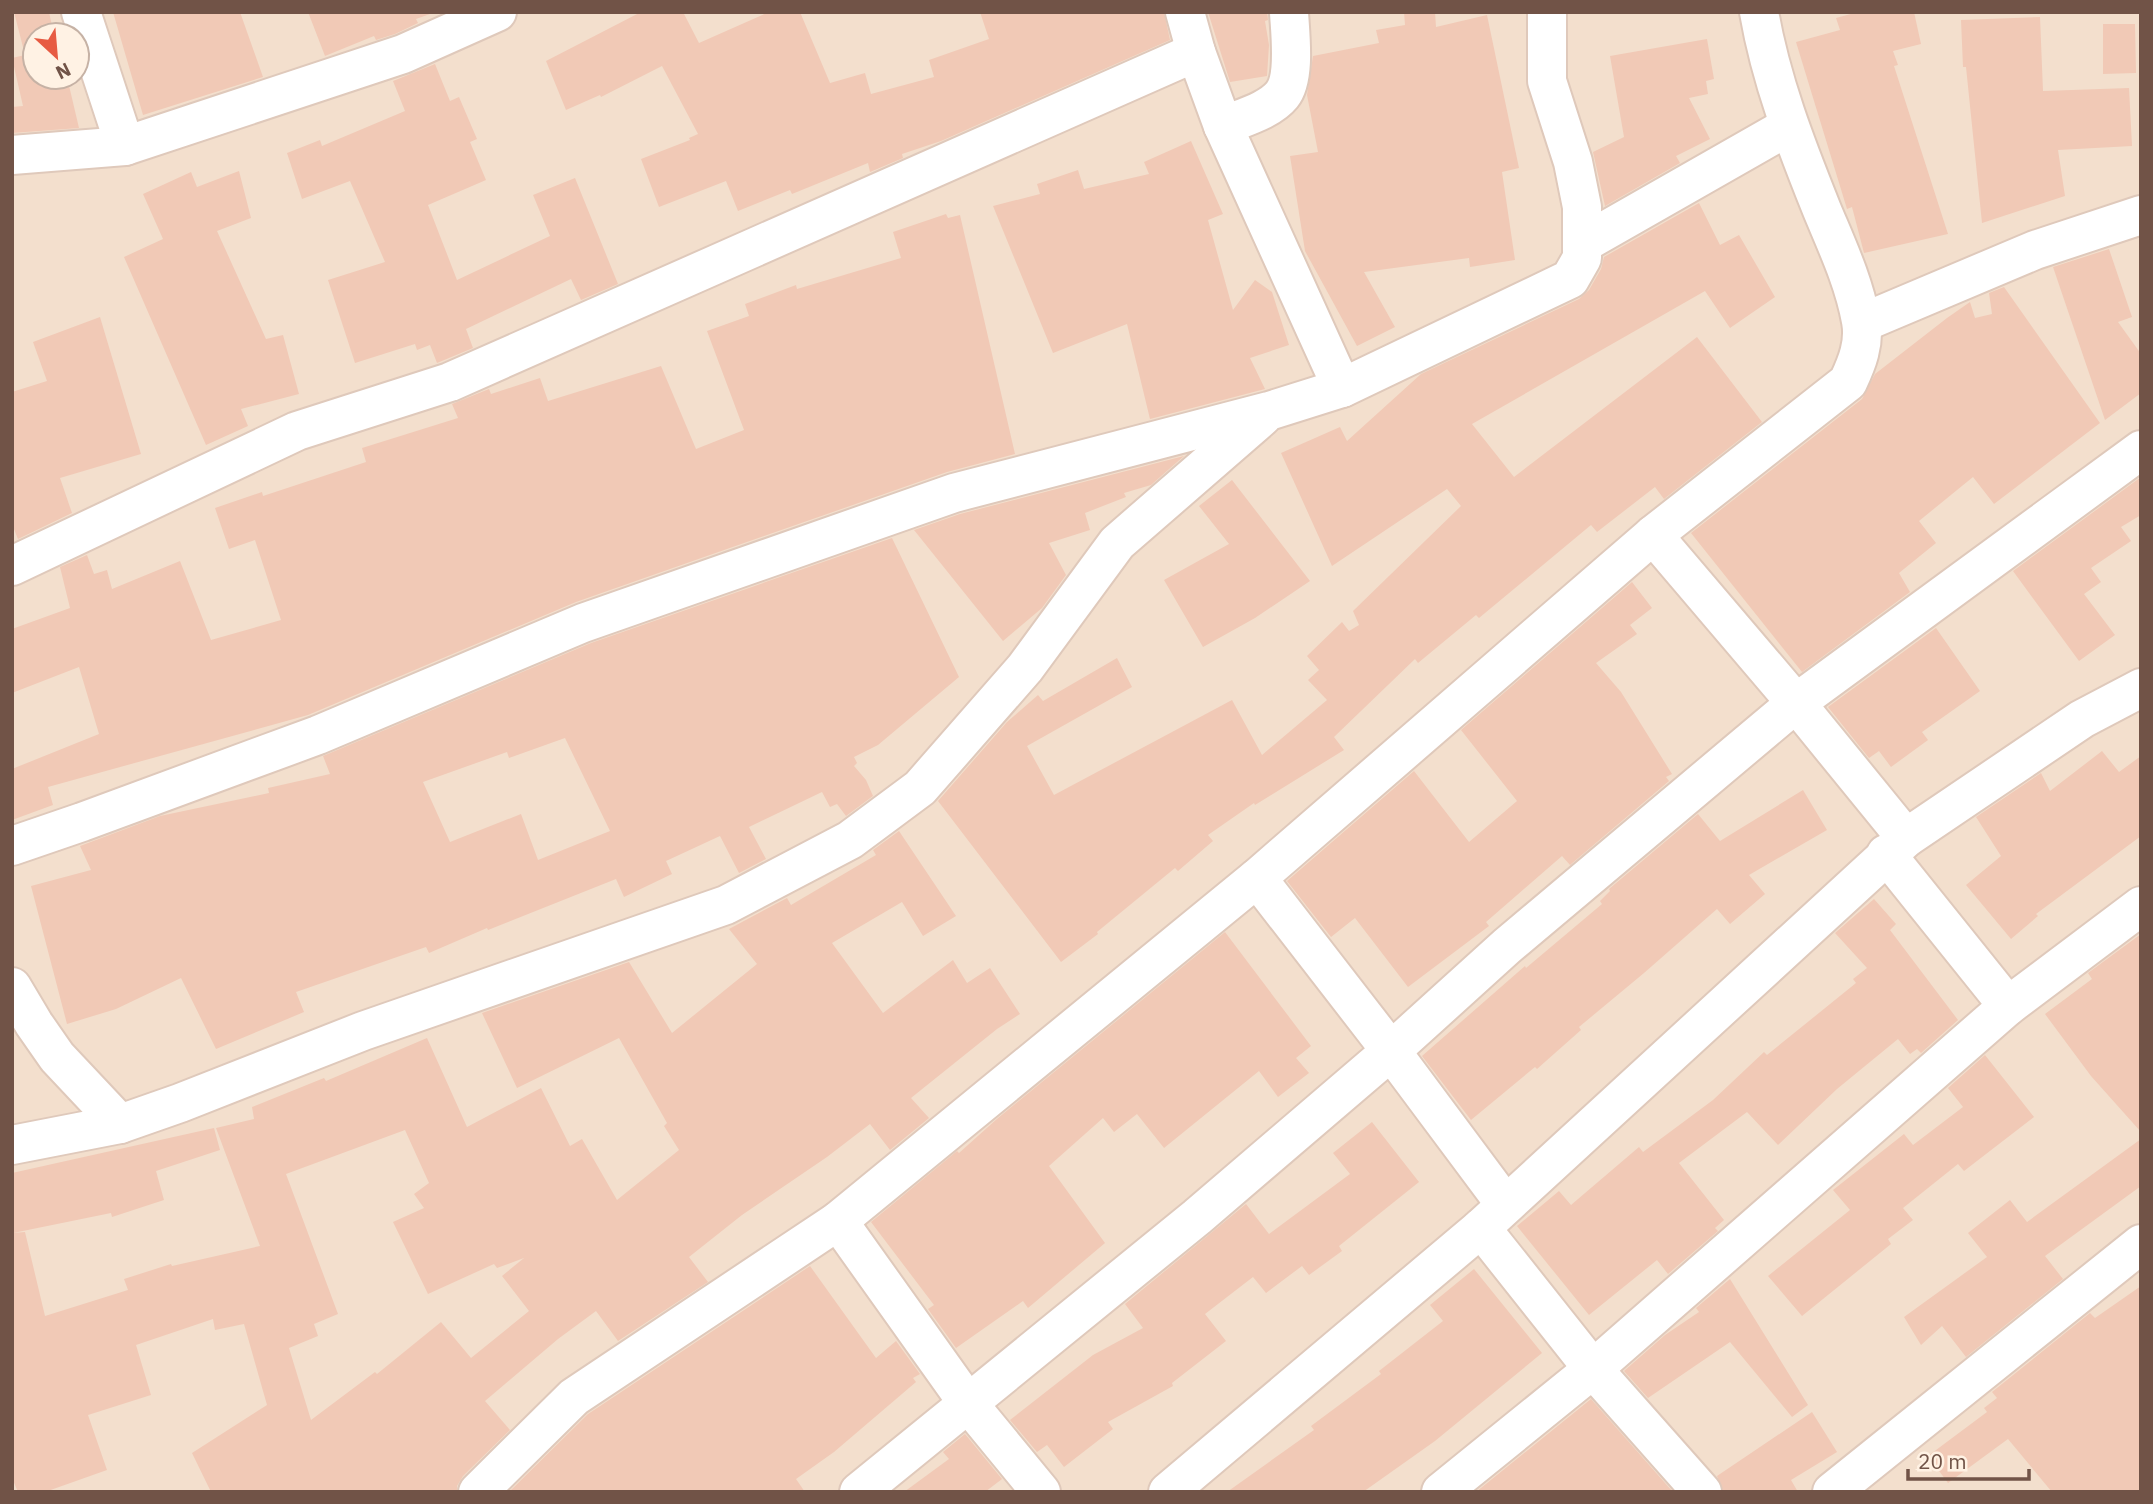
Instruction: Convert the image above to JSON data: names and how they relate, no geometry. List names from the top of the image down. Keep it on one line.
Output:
{"scale_bar":"20 m","north":"bottom right"}
